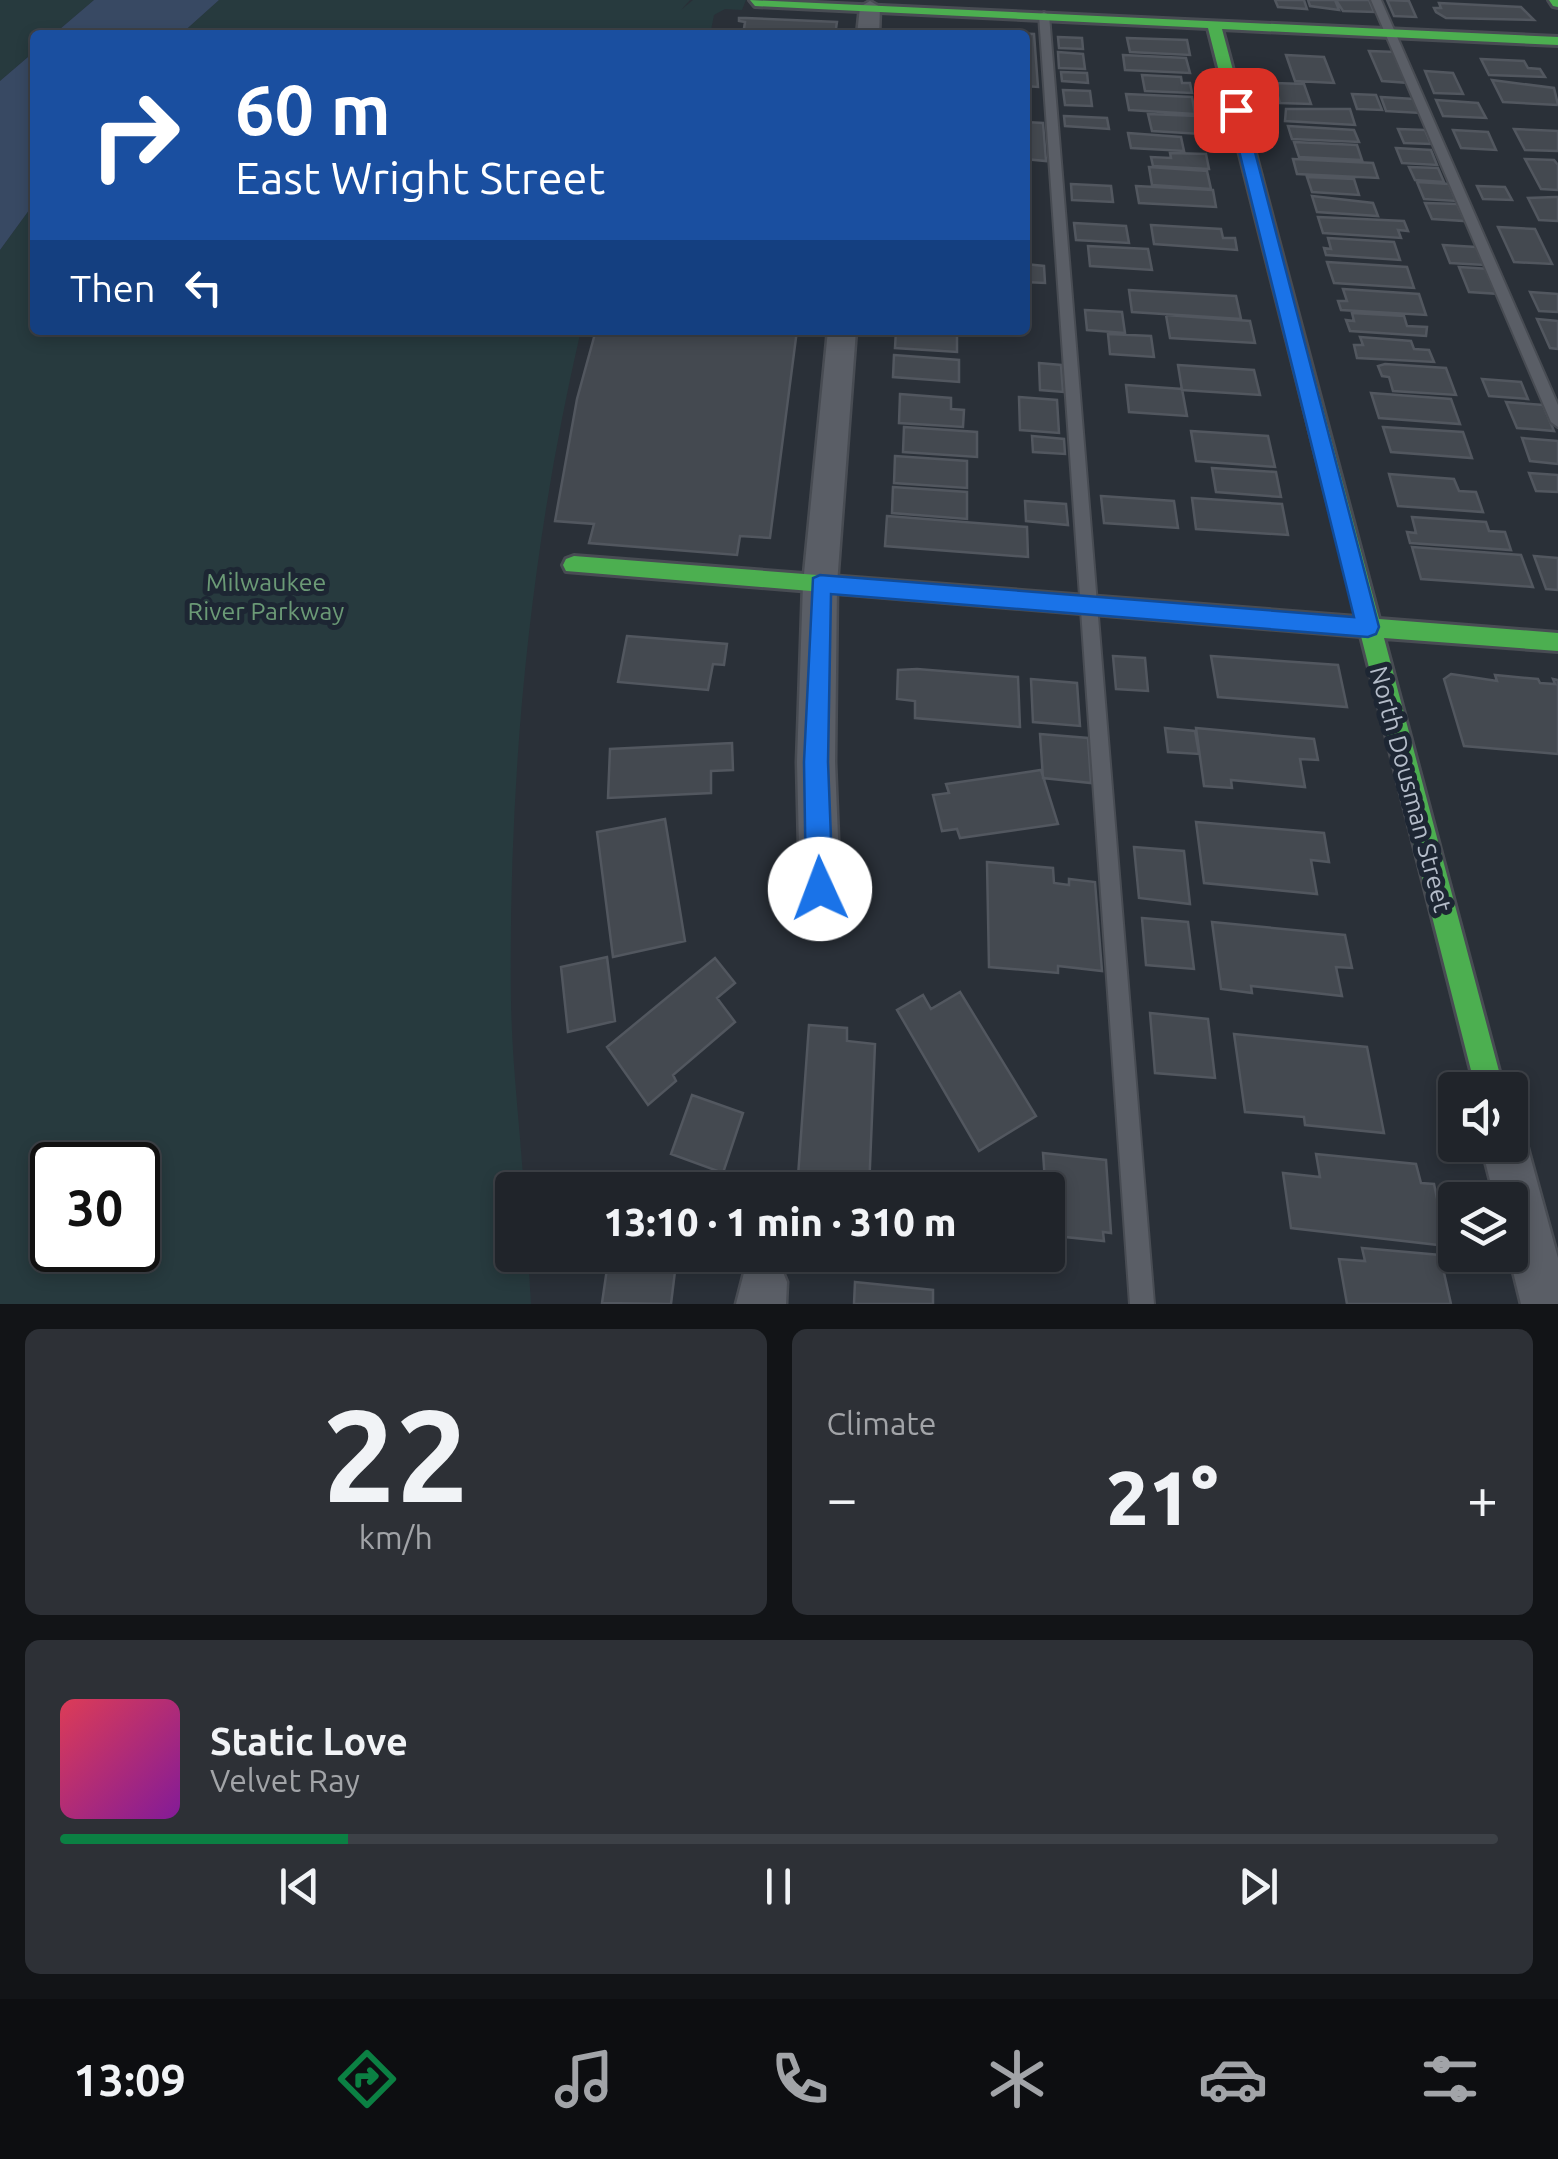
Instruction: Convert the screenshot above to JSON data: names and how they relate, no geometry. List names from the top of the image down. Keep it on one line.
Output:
{"streets":{"street":["North Dousman Street"]},"parks":["Milwaukee River Parkway"],"page":{"turn":["60 m","East Wright Street"],"then":"Then","limit":"30","trip":"13:10 · 1 min · 310 m","tile":[["22","km/h"],"Climate"],"heat":["−","21°","+"],"song":["Static Love","Velvet Ray"],"tabs":"13:09"}}
